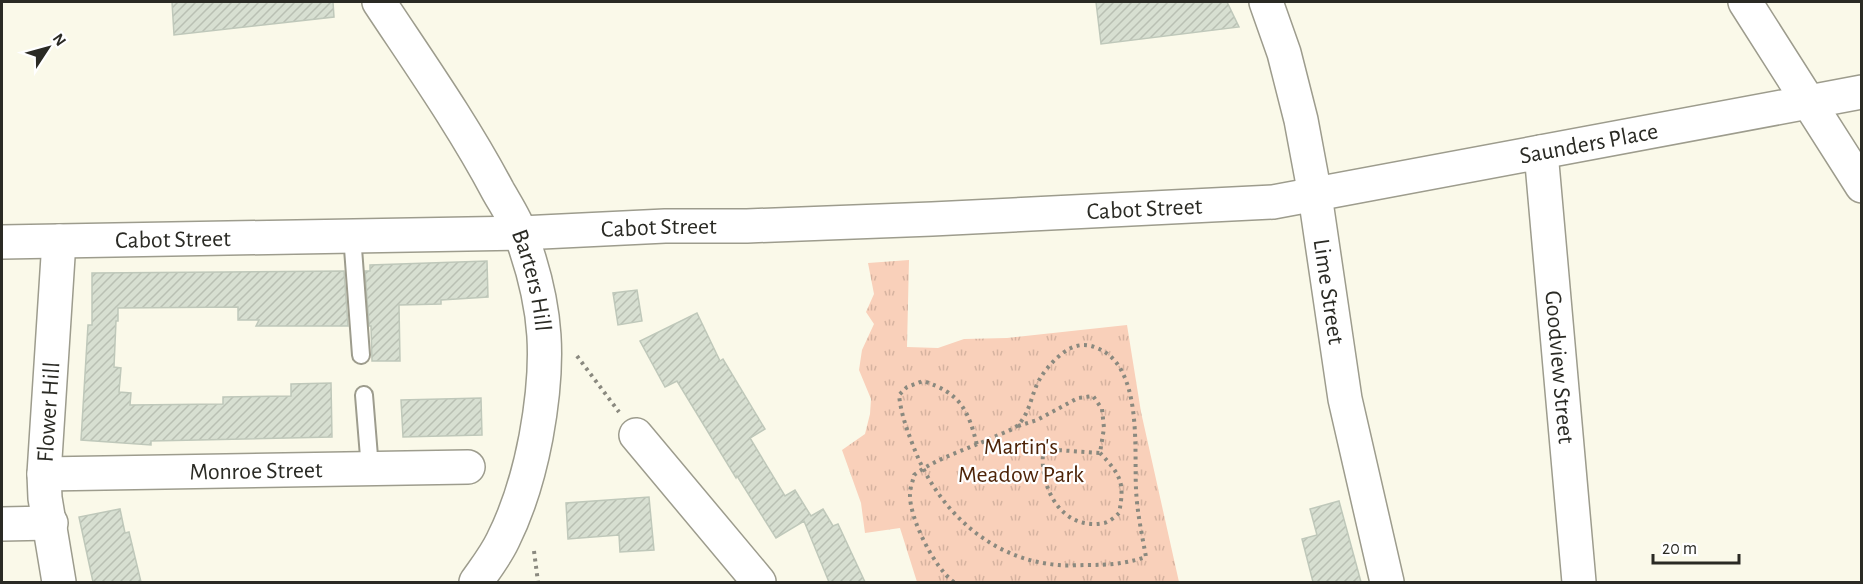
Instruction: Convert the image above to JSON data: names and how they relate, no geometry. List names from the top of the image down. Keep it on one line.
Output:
{"streets":{"street":["Saunders Place","Cabot Street","Barters Hill","Lime Street","Goodview Street","Flower Hill","Monroe Street"]},"crossings":[["Saunders Place","Cabot Street"],["Saunders Place","Lime Street"],["Saunders Place","Goodview Street"],["Cabot Street","Barters Hill"],["Cabot Street","Lime Street"],["Cabot Street","Flower Hill"],["Flower Hill","Monroe Street"]],"parks":["Martin's Meadow Park"],"scale_bar":"20 m","north":"top right"}
